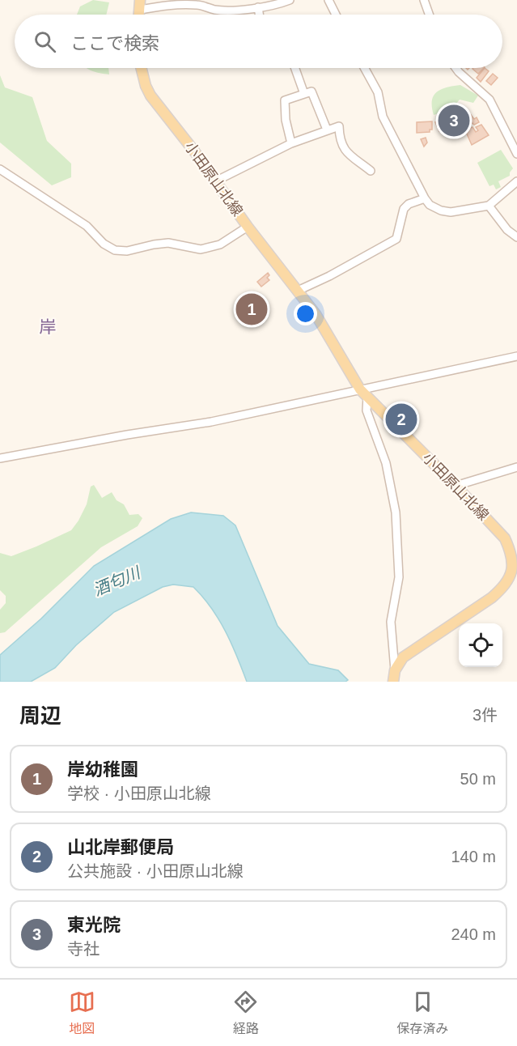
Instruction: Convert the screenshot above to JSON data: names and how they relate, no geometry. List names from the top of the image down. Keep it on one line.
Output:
{"streets":{"main road":["小田原山北線"]},"districts":["岸"],"water":["酒匂川"],"page":{"search":"ここで検索","pins":["3","1","2"],"heading":["周辺","3件"],"list":[{"mark":"1","name":"岸幼稚園","note":"学校 · 小田原山北線","value":"50 m"},{"mark":"2","name":"山北岸郵便局","note":"公共施設 · 小田原山北線","value":"140 m"},{"mark":"3","name":"東光院","note":"寺社","value":"240 m"}],"nav":["地図","経路","保存済み"]}}
